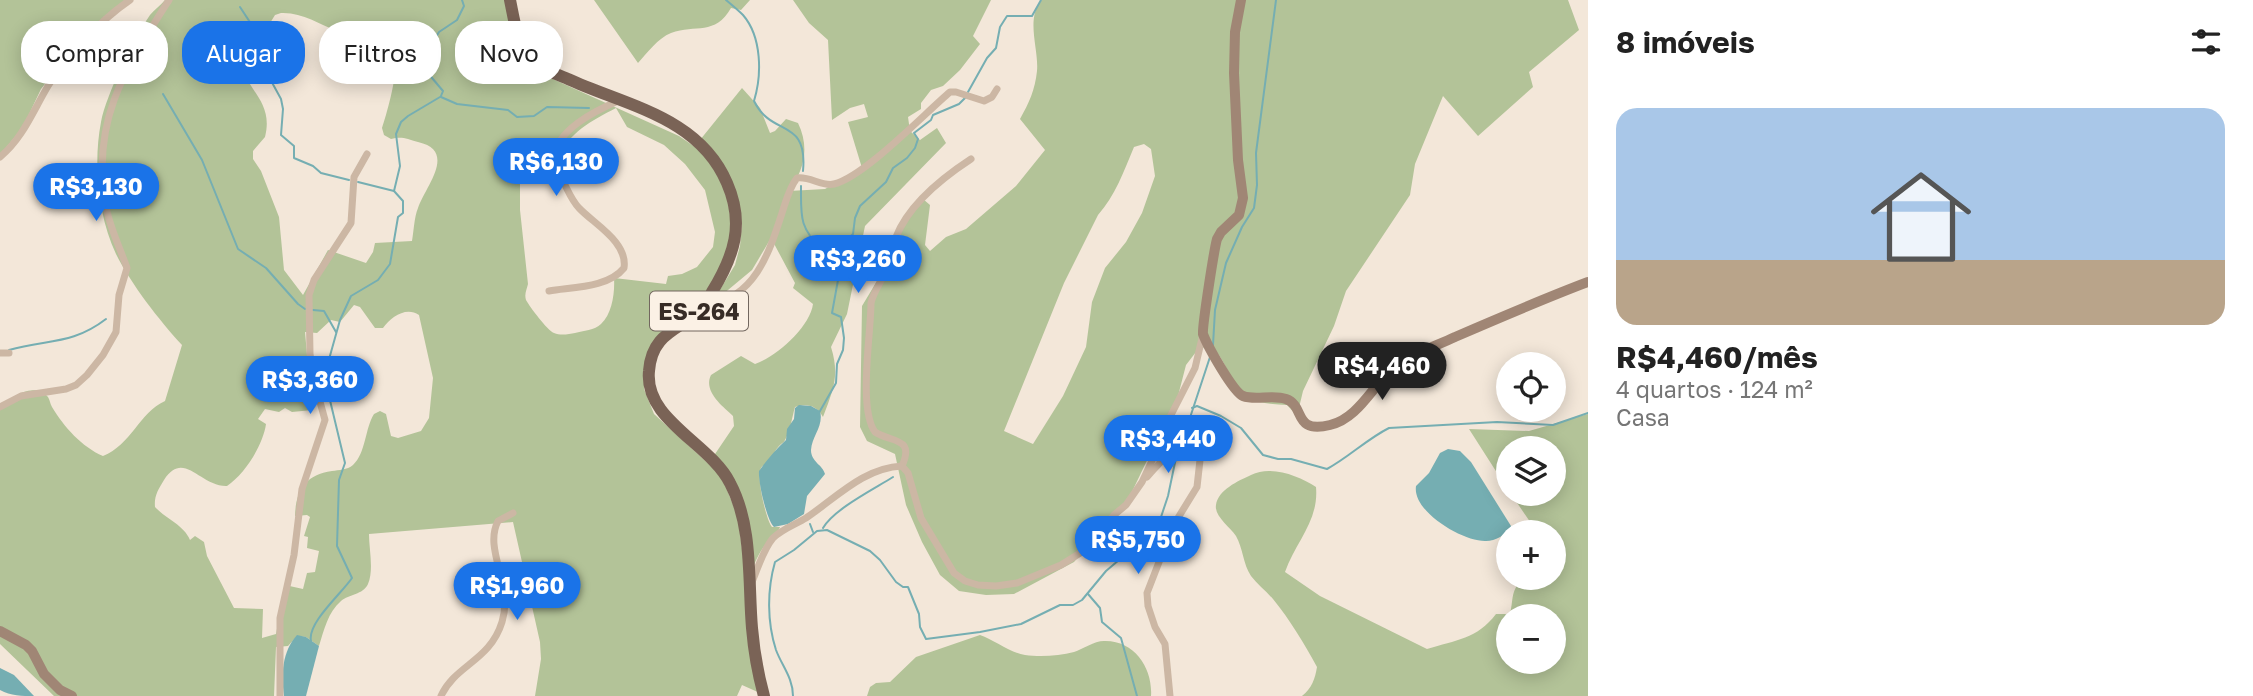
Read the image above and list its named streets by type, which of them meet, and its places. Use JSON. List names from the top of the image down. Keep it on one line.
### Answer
{"streets":{"main road":["ES-264"]},"page":{"heading":"8 imóveis","chip":["Comprar","Alugar","Filtros","Novo"],"list":[{"name":"R$4,460/mês","note":"4 quartos · 124 m² · Casa"}],"price":["R$6,130","R$3,130","R$3,260","R$4,460","R$3,360","R$3,440","R$5,750","R$1,960"],"map_buttons":["+","−"]}}
